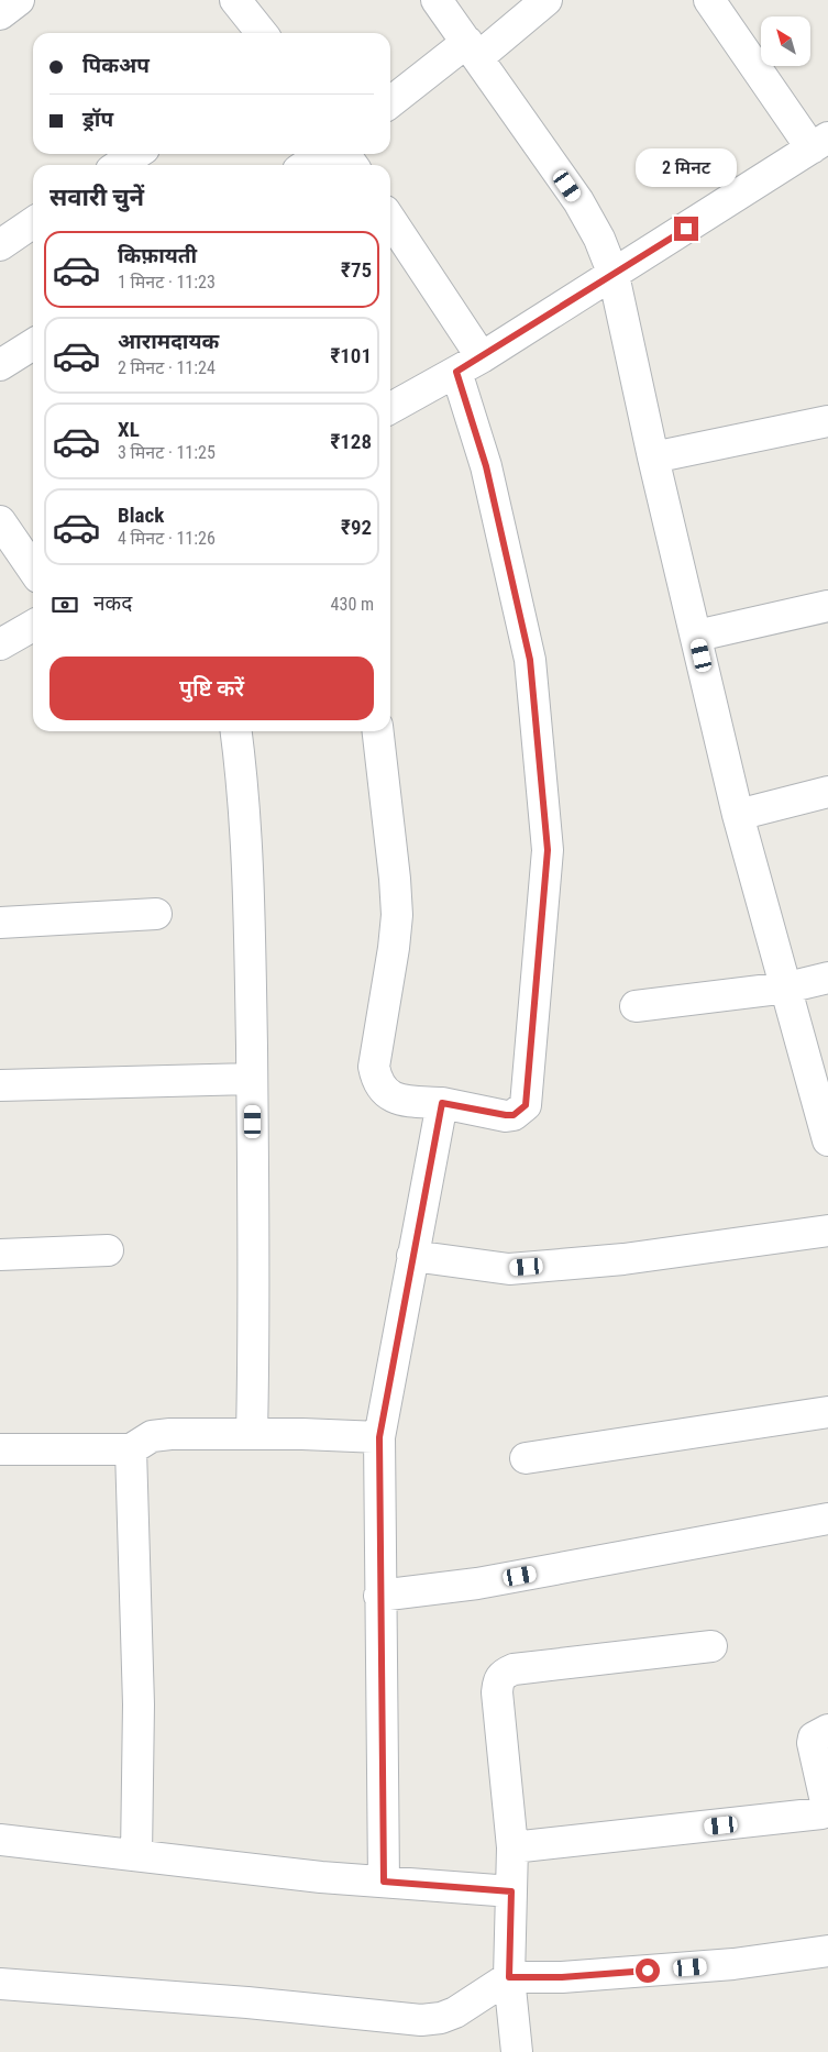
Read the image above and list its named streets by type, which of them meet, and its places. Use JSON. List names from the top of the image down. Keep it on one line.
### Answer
{"north":"top left","page":{"banner":["पिकअप","ड्रॉप"],"bubble":"2 मिनट","heading":"सवारी चुनें","list":[{"name":"किफ़ायती","note":"1 मिनट · 11:23","value":"₹75"},{"name":"आरामदायक","note":"2 मिनट · 11:24","value":"₹101"},{"name":"XL","note":"3 मिनट · 11:25","value":"₹128"},{"name":"Black","note":"4 मिनट · 11:26","value":"₹92"}],"pay":["नकद","430 m"],"buttons":"पुष्टि करें"}}
